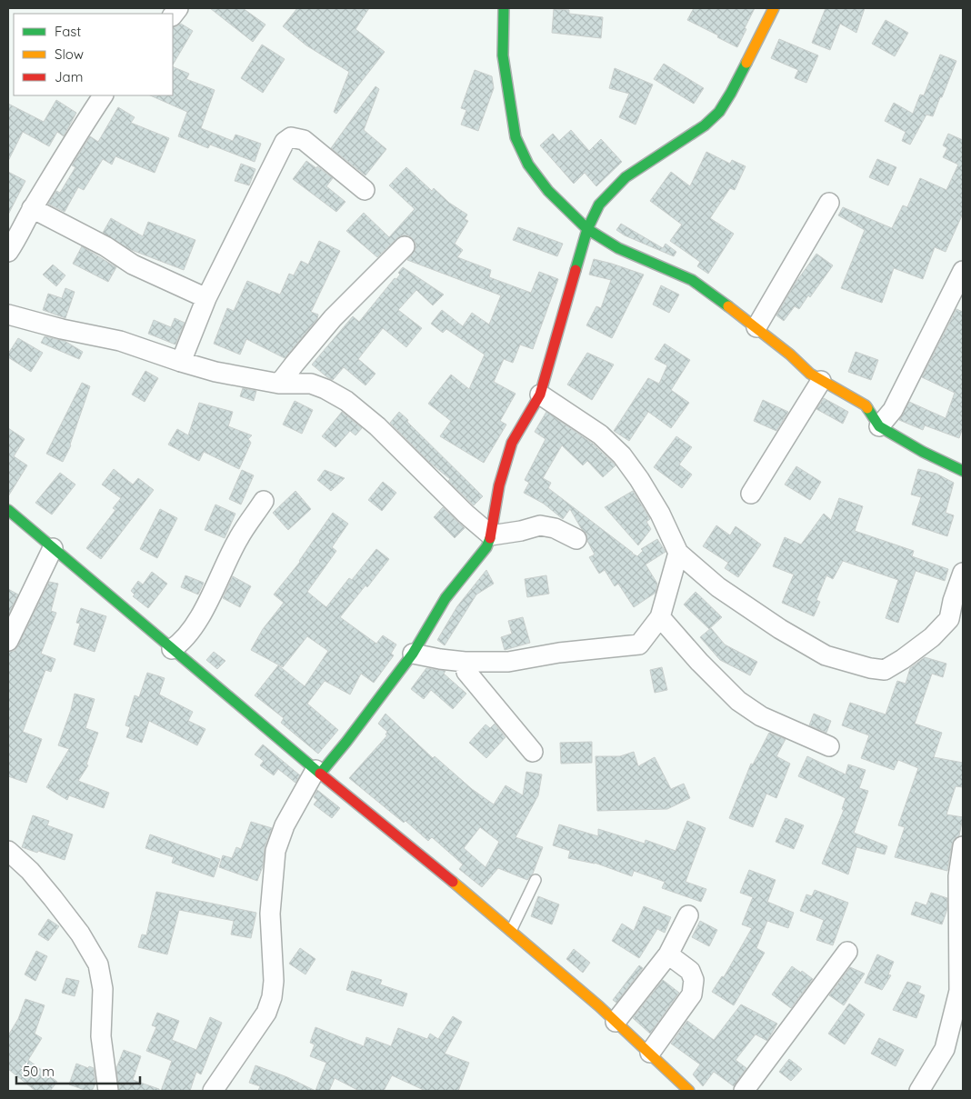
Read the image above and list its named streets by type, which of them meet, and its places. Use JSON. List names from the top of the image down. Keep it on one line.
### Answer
{"legend":["Fast","Slow","Jam"],"scale_bar":"50 m"}
